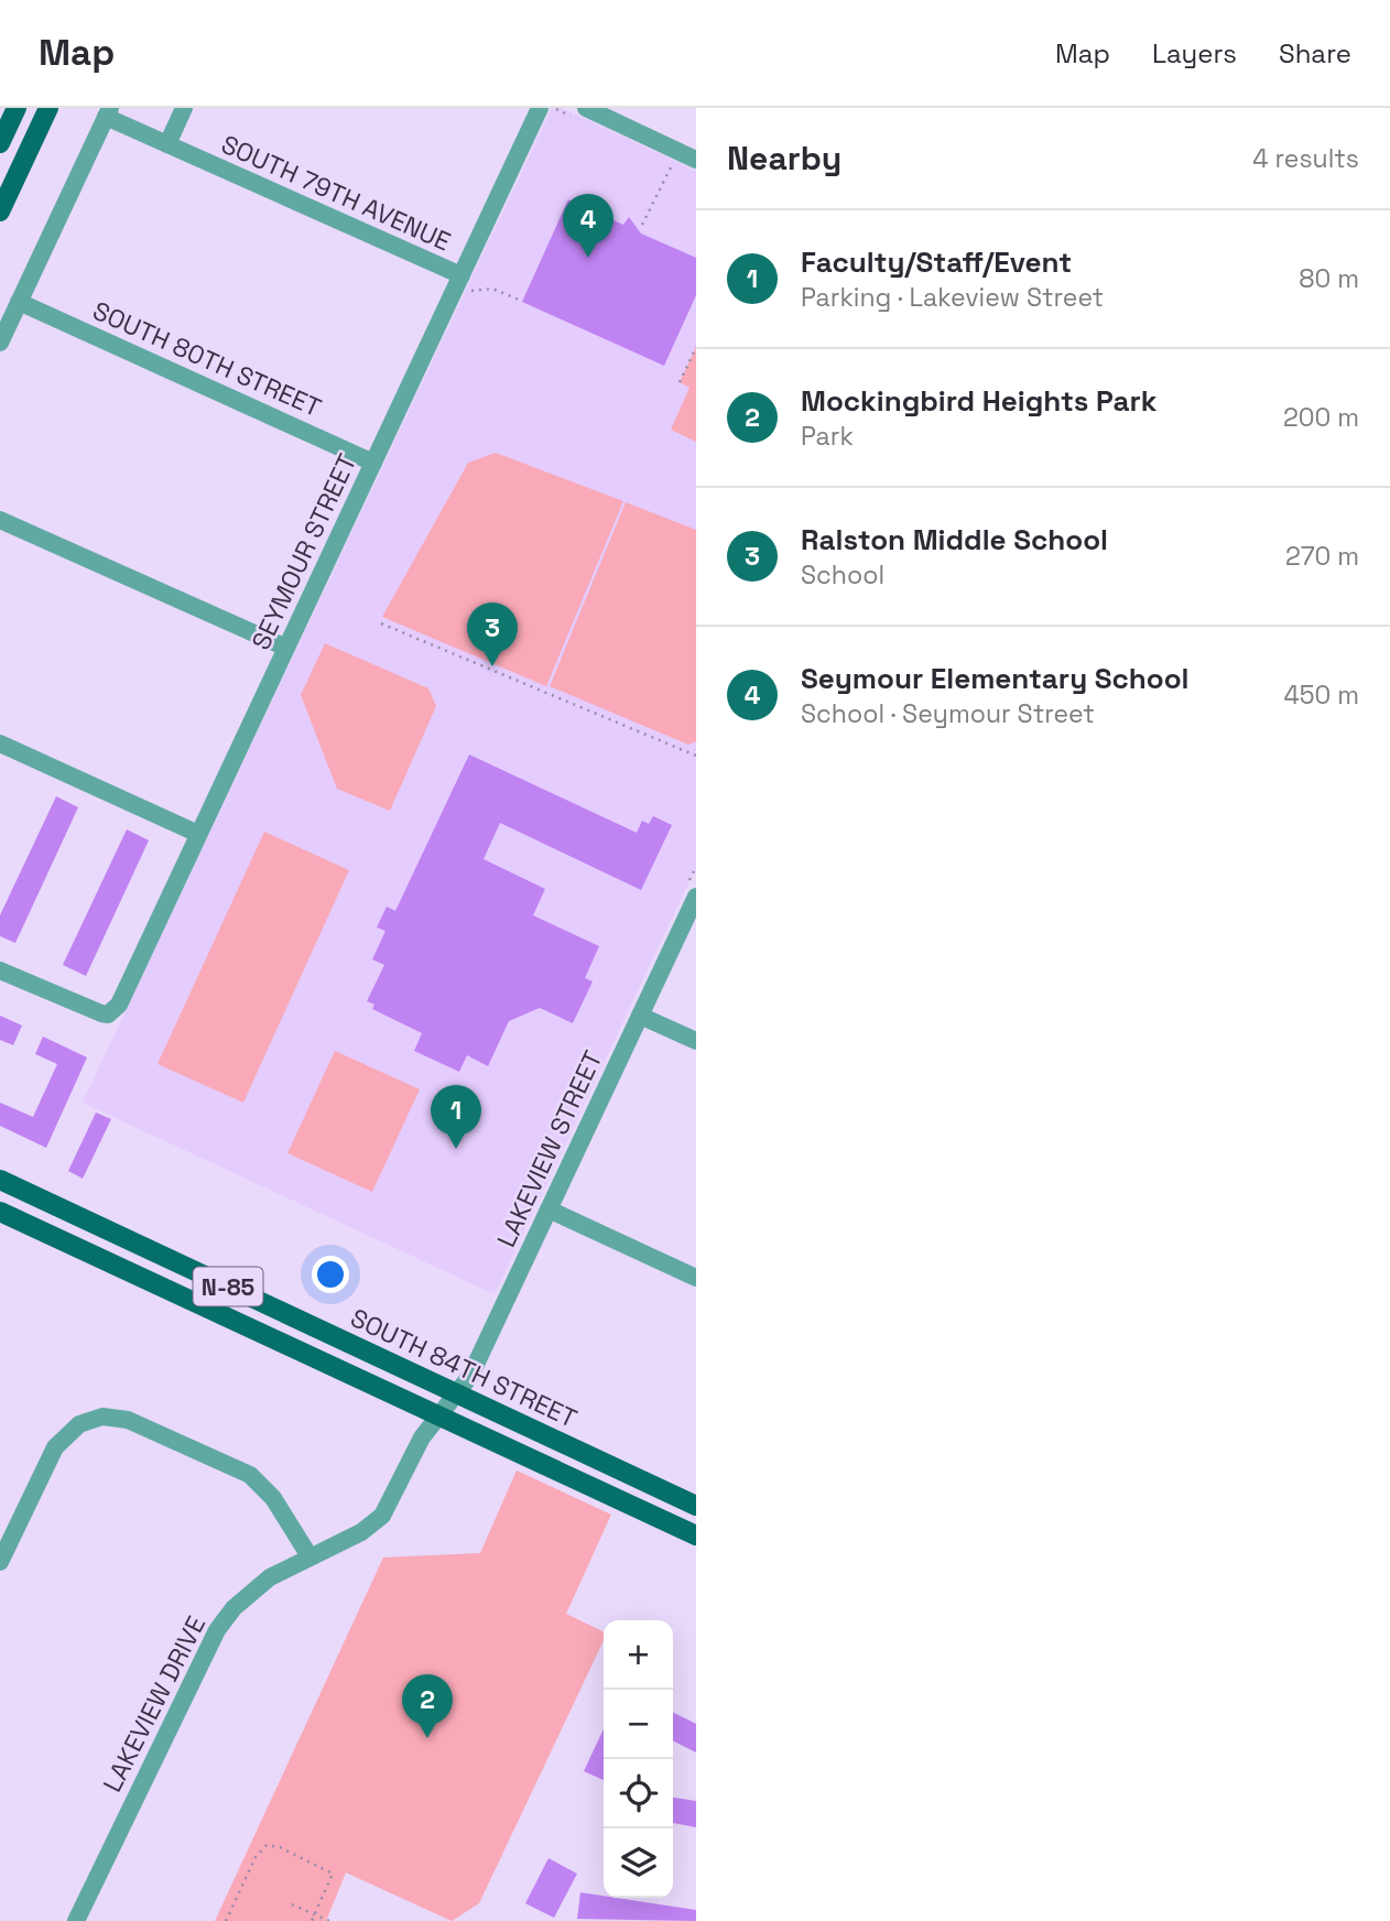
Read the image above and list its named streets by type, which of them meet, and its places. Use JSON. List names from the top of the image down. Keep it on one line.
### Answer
{"streets":{"main road":["N-85","SOUTH 84TH STREET"],"street":["SOUTH 79TH AVENUE","SOUTH 80TH STREET","SEYMOUR STREET","LAKEVIEW STREET","LAKEVIEW DRIVE"]},"crossings":[["SOUTH 79TH AVENUE","SEYMOUR STREET"],["SOUTH 80TH STREET","SEYMOUR STREET"],["LAKEVIEW STREET","N-85"],["LAKEVIEW STREET","SOUTH 84TH STREET"],["LAKEVIEW STREET","LAKEVIEW DRIVE"],["N-85","LAKEVIEW DRIVE"]],"page":{"header":"Map","nav":["Map","Layers","Share"],"heading":["Nearby","4 results"],"pins":["4","3","1","2"],"list":[{"mark":"1","name":"Faculty/Staff/Event","note":"Parking · Lakeview Street","value":"80 m"},{"mark":"2","name":"Mockingbird Heights Park","note":"Park","value":"200 m"},{"mark":"3","name":"Ralston Middle School","note":"School","value":"270 m"},{"mark":"4","name":"Seymour Elementary School","note":"School · Seymour Street","value":"450 m"}],"map_buttons":["+","−"]}}
